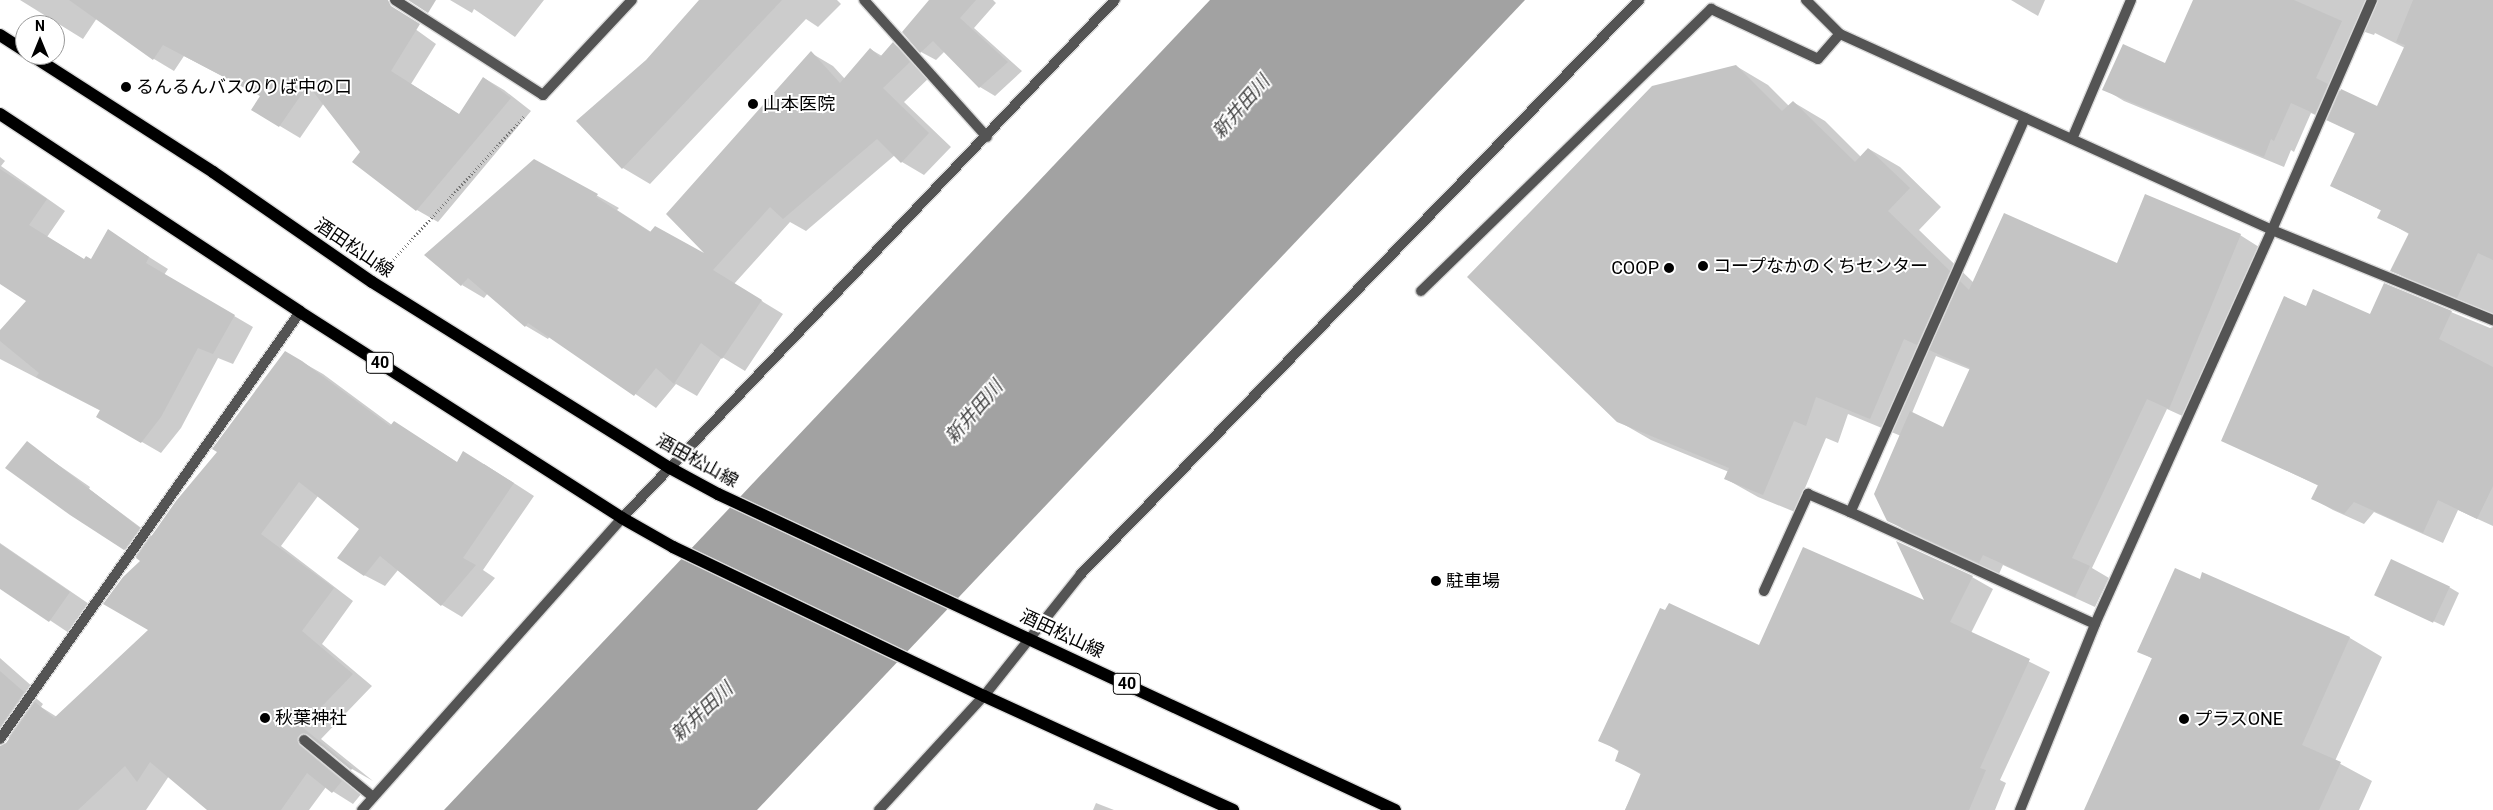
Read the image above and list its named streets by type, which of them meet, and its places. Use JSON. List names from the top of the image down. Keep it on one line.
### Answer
{"streets":{"main road":["酒田松山線","40"]},"water":["新井田川"],"places":["るんるんバスのりば中の口","山本医院","コープなかのくちセンター","COOP","駐車場","秋葉神社","プラスONE"],"north":"top"}
